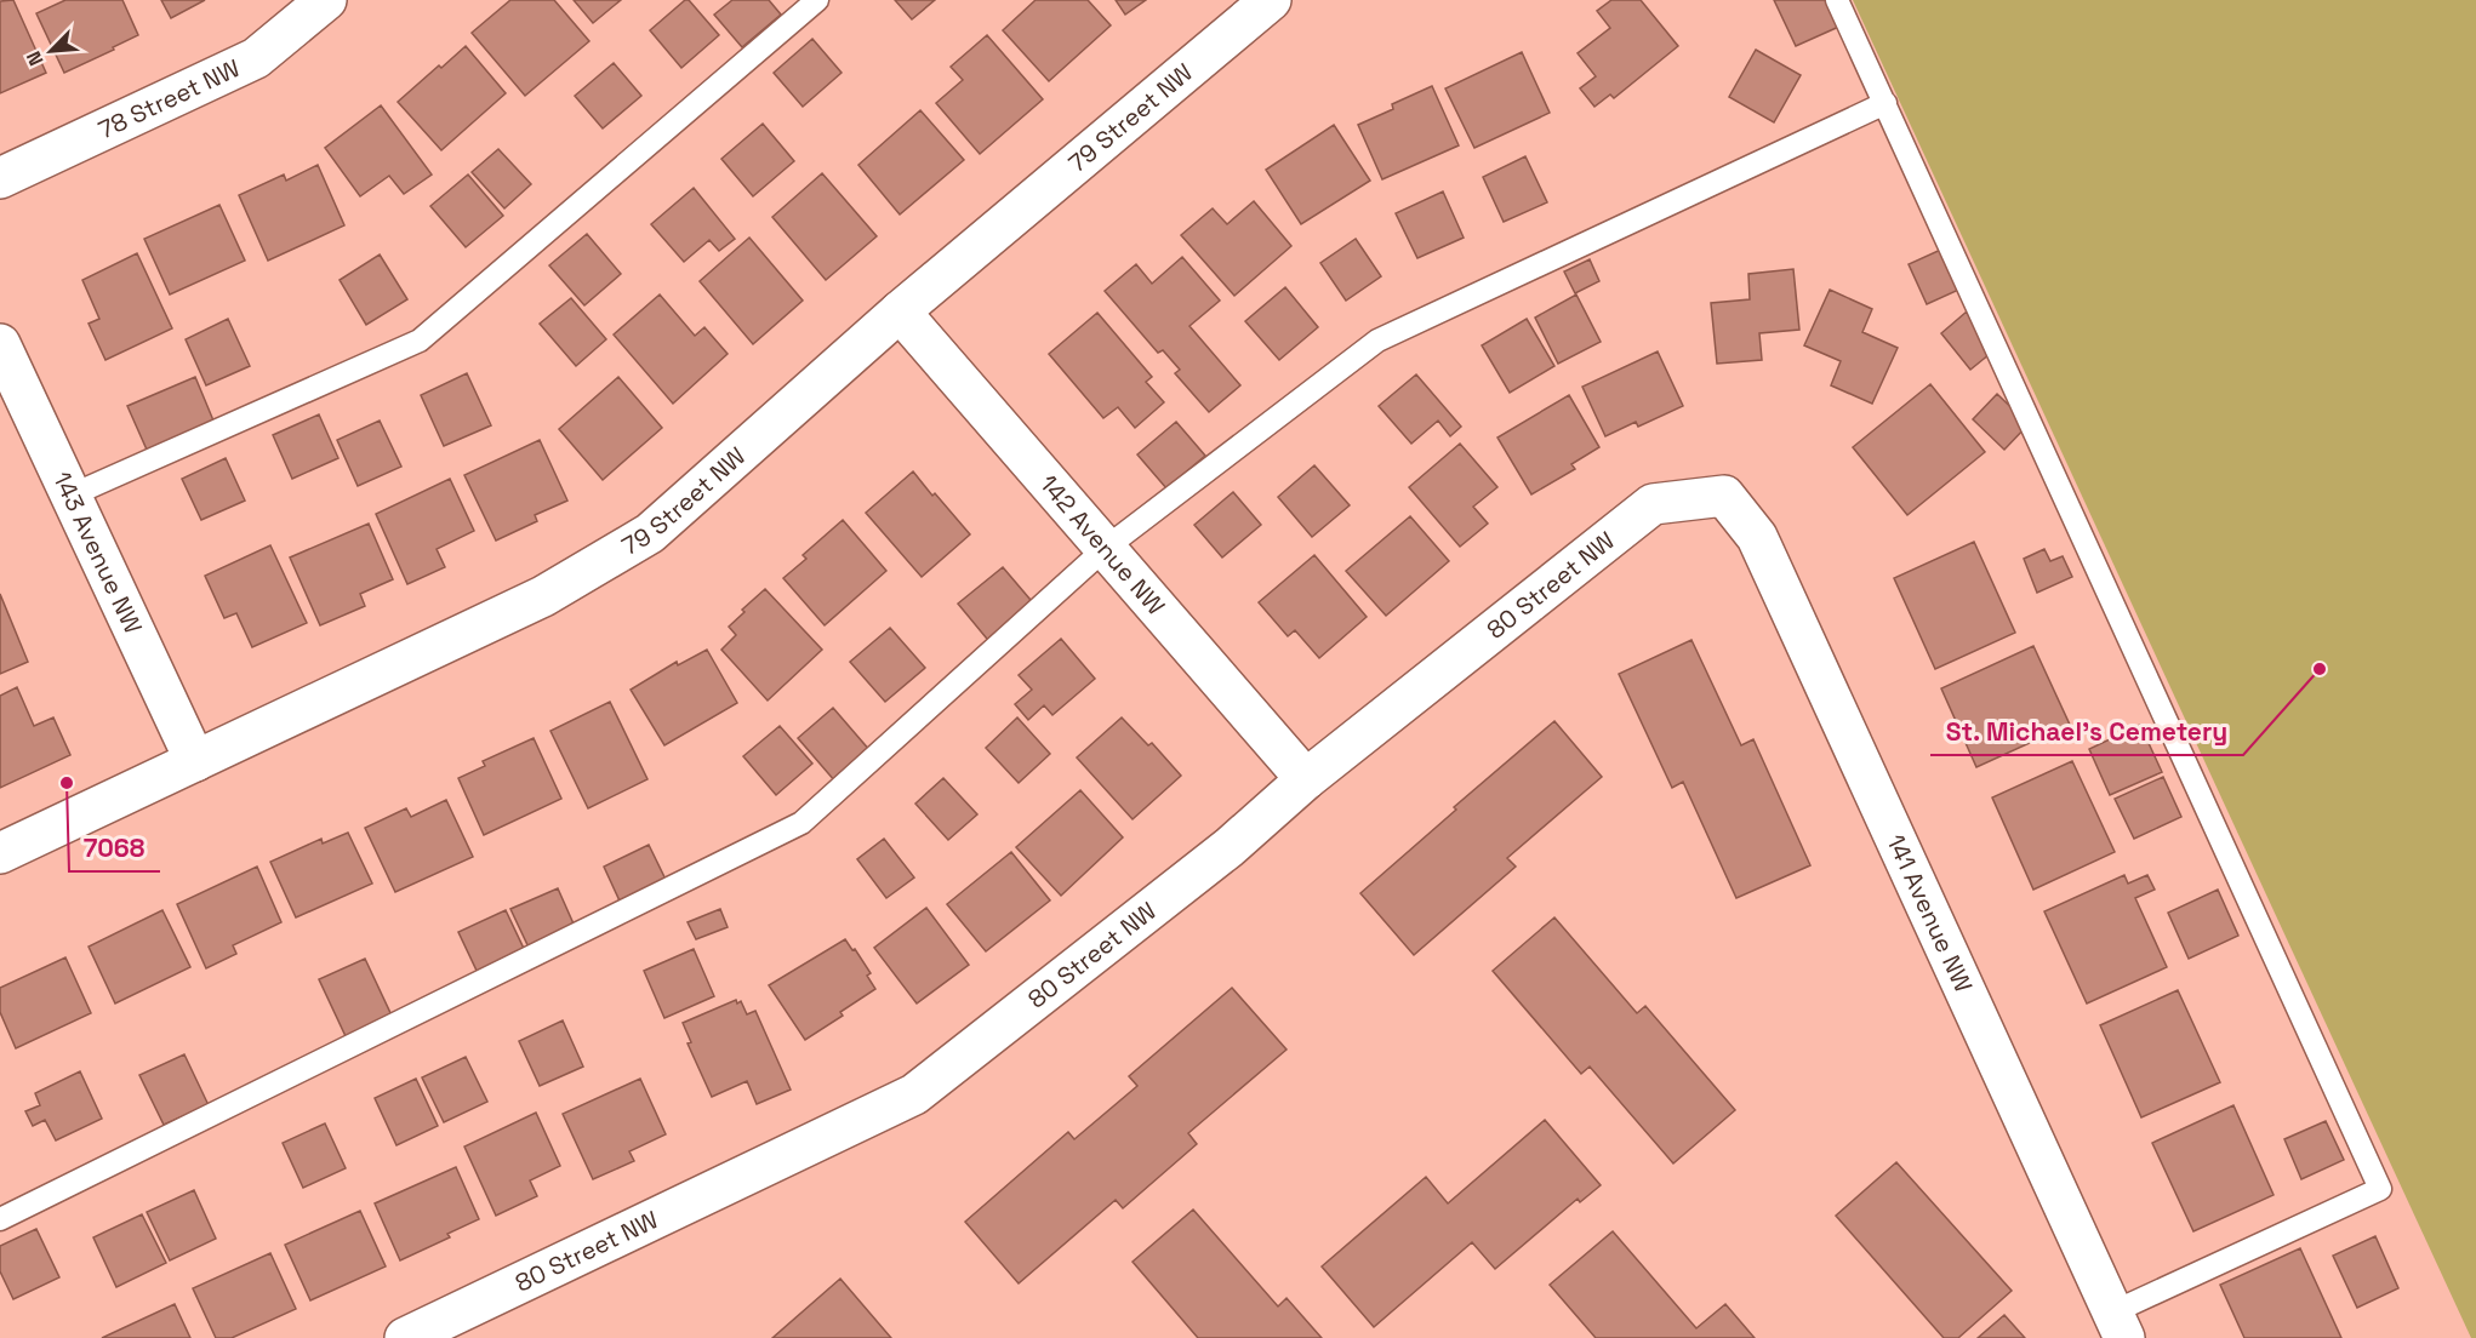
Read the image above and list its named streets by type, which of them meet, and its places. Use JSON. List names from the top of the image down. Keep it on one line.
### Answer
{"streets":{"street":["78 Street NW","79 Street NW","142 Avenue NW","143 Avenue NW","80 Street NW","141 Avenue NW"]},"crossings":[["79 Street NW","142 Avenue NW"],["79 Street NW","143 Avenue NW"],["142 Avenue NW","80 Street NW"],["80 Street NW","141 Avenue NW"]],"places":["St. Michael's Cemetery","7068"],"north":"bottom left"}
